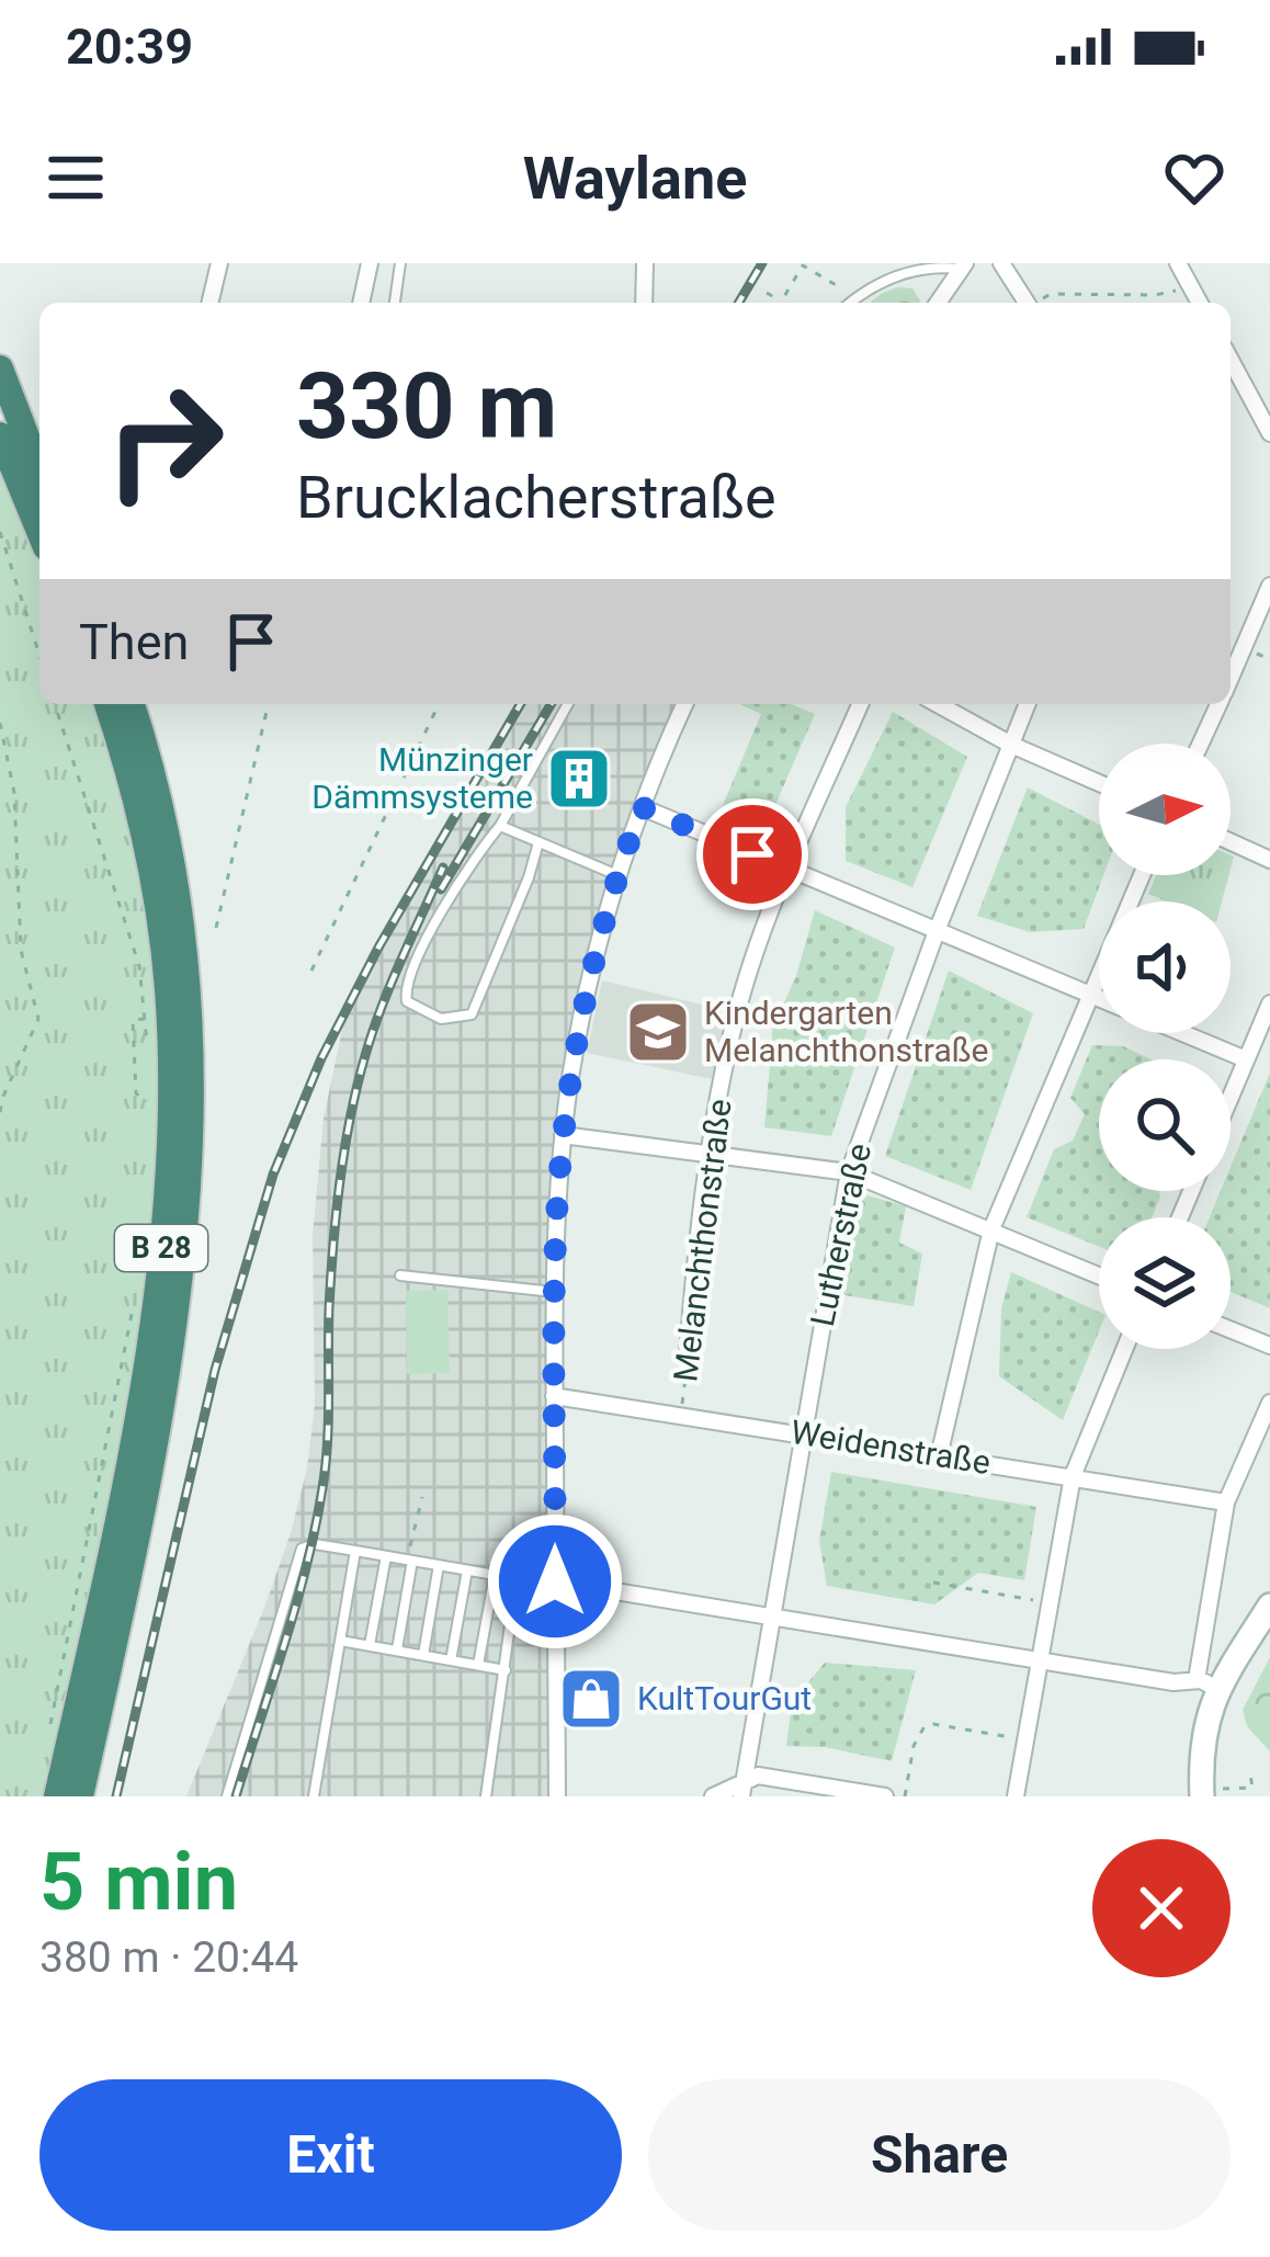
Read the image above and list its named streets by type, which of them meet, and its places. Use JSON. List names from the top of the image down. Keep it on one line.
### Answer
{"streets":{"highway":["B 28"],"street":["Lutherstraße","Melanchthonstraße","Weidenstraße"]},"crossings":[["Lutherstraße","Weidenstraße"],["Melanchthonstraße","Weidenstraße"]],"places":{"building":["Münzinger Dämmsysteme"],"school or university":["Kindergarten Melanchthonstraße"],"shop":["KultTourGut"]},"north":"right","page":{"status":"20:39","header":"Waylane","turn":["330 m","Brucklacherstraße"],"then":"Then","heading":["5 min","380 m · 20:44"],"buttons":["Exit","Share"]}}
